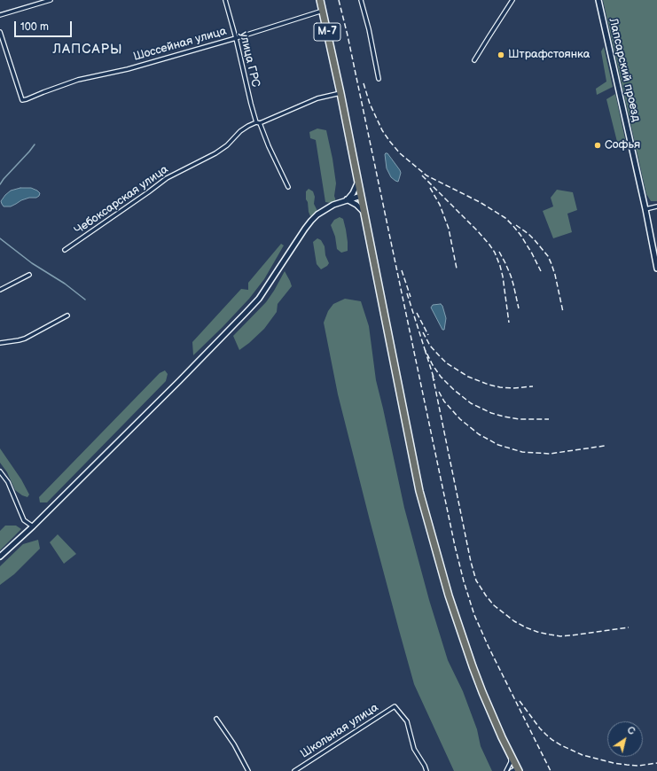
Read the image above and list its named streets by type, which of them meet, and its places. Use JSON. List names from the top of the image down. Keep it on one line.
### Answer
{"streets":{"highway":["М-7"],"street":["Шоссейная улица","улица ГРС","Лапсарский проезд","Чебоксарская улица","Школьная улица"]},"crossings":[["М-7","Шоссейная улица"],["М-7","Чебоксарская улица"],["Шоссейная улица","улица ГРС"],["улица ГРС","Чебоксарская улица"]],"districts":["ЛАПСАРЫ"],"places":["Штрафстоянка","Софья"],"scale_bar":"100 m","north":"top right"}
